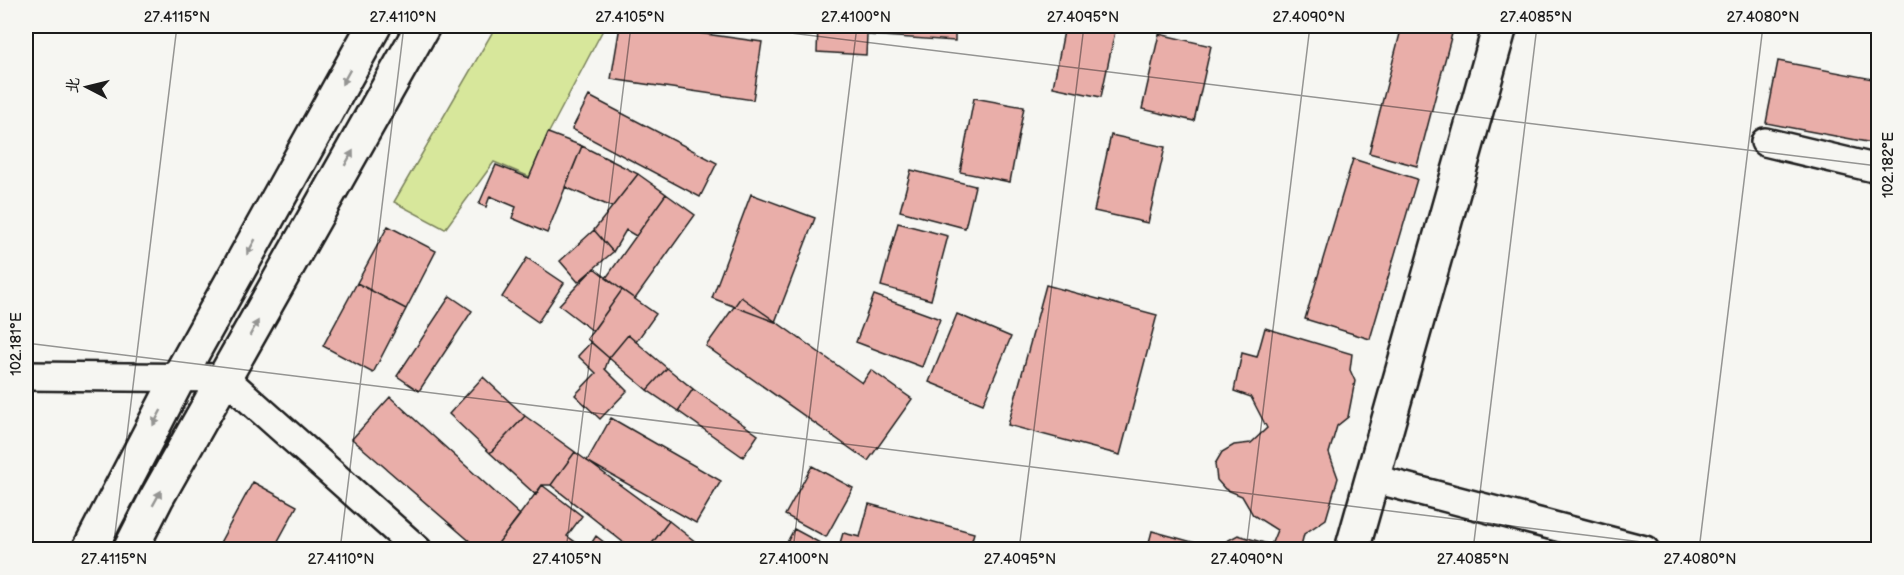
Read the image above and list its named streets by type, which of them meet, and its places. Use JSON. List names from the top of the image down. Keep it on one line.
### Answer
{"north":"left","coordinates":["27.4115°N","27.4110°N","27.4105°N","27.4100°N","27.4095°N","27.4090°N","27.4085°N","27.4080°N","102.182°E","102.181°E"]}
